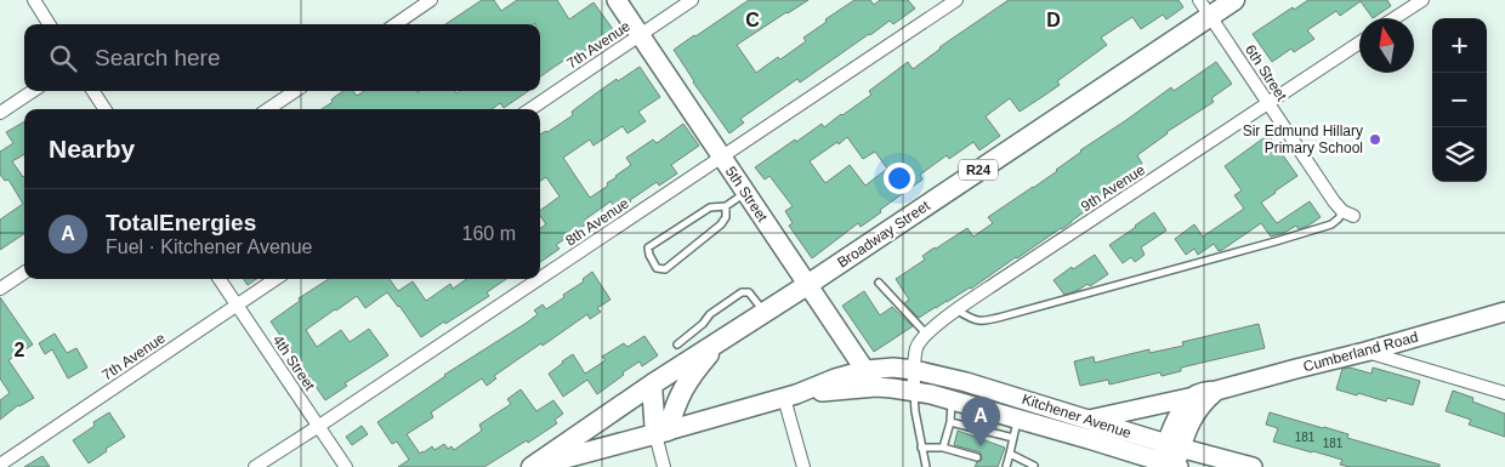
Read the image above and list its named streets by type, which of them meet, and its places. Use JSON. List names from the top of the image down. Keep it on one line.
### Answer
{"streets":{"main road":["R24","5th Street","Broadway Street","Cumberland Road","Kitchener Avenue"],"street":["7th Avenue","6th Street","9th Avenue","8th Avenue","4th Street"]},"crossings":[["7th Avenue","5th Street"],["7th Avenue","4th Street"],["6th Street","9th Avenue"],["6th Street","Broadway Street"],["R24","Broadway Street"],["R24","Kitchener Avenue"],["5th Street","8th Avenue"],["5th Street","Broadway Street"],["5th Street","Kitchener Avenue"],["8th Avenue","4th Street"],["Broadway Street","Kitchener Avenue"],["Cumberland Road","Kitchener Avenue"]],"places":["Sir Edmund Hillary Primary School"],"house_numbers":["181","181"],"north":"top","page":{"map_buttons":["+","−"],"search":"Search here","heading":"Nearby","list":[{"mark":"A","name":"TotalEnergies","note":"Fuel · Kitchener Avenue","value":"160 m"}],"pins":"A"},"grid":{"columns":["C","D"],"rows":["2"]}}
